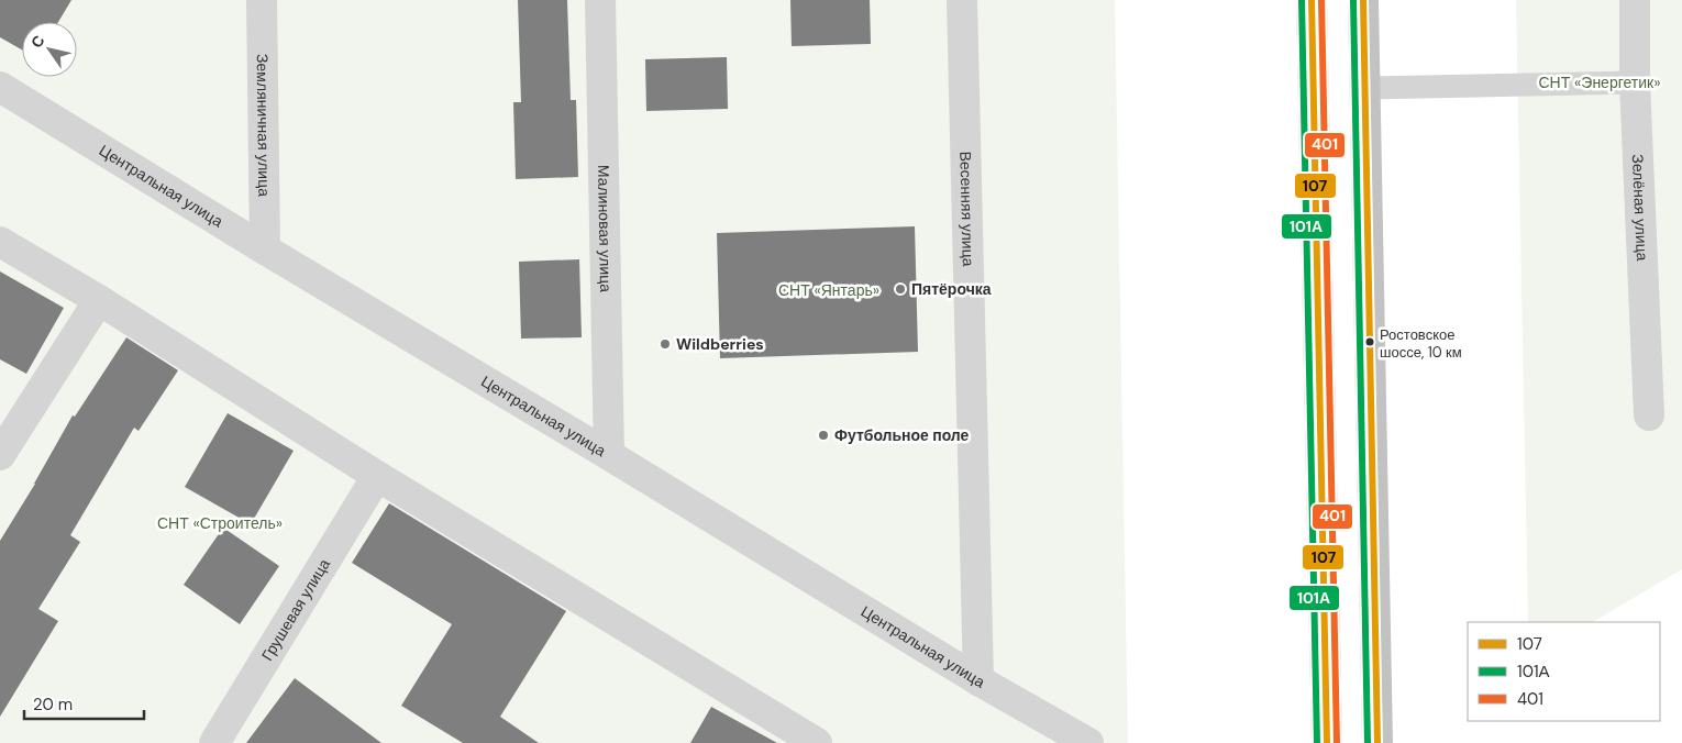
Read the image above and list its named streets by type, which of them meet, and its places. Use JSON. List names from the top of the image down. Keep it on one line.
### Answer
{"streets":{"street":["Земляничная улица","Центральная улица","Весенняя улица","Зелёная улица","Малиновая улица","Грушевая улица"]},"crossings":[["Земляничная улица","Центральная улица"],["Центральная улица","Весенняя улица"],["Центральная улица","Малиновая улица"]],"parks":["СНТ «Энергетик»","СНТ «Янтарь»","СНТ «Строитель»"],"places":["Пятёрочка","Ростовское шоссе, 10 км","Wildberries","Футбольное поле"],"lines":["transit line 107","transit line 101А","transit line 401"],"legend":["107","101А","401"],"scale_bar":"20 m","north":"top left"}
